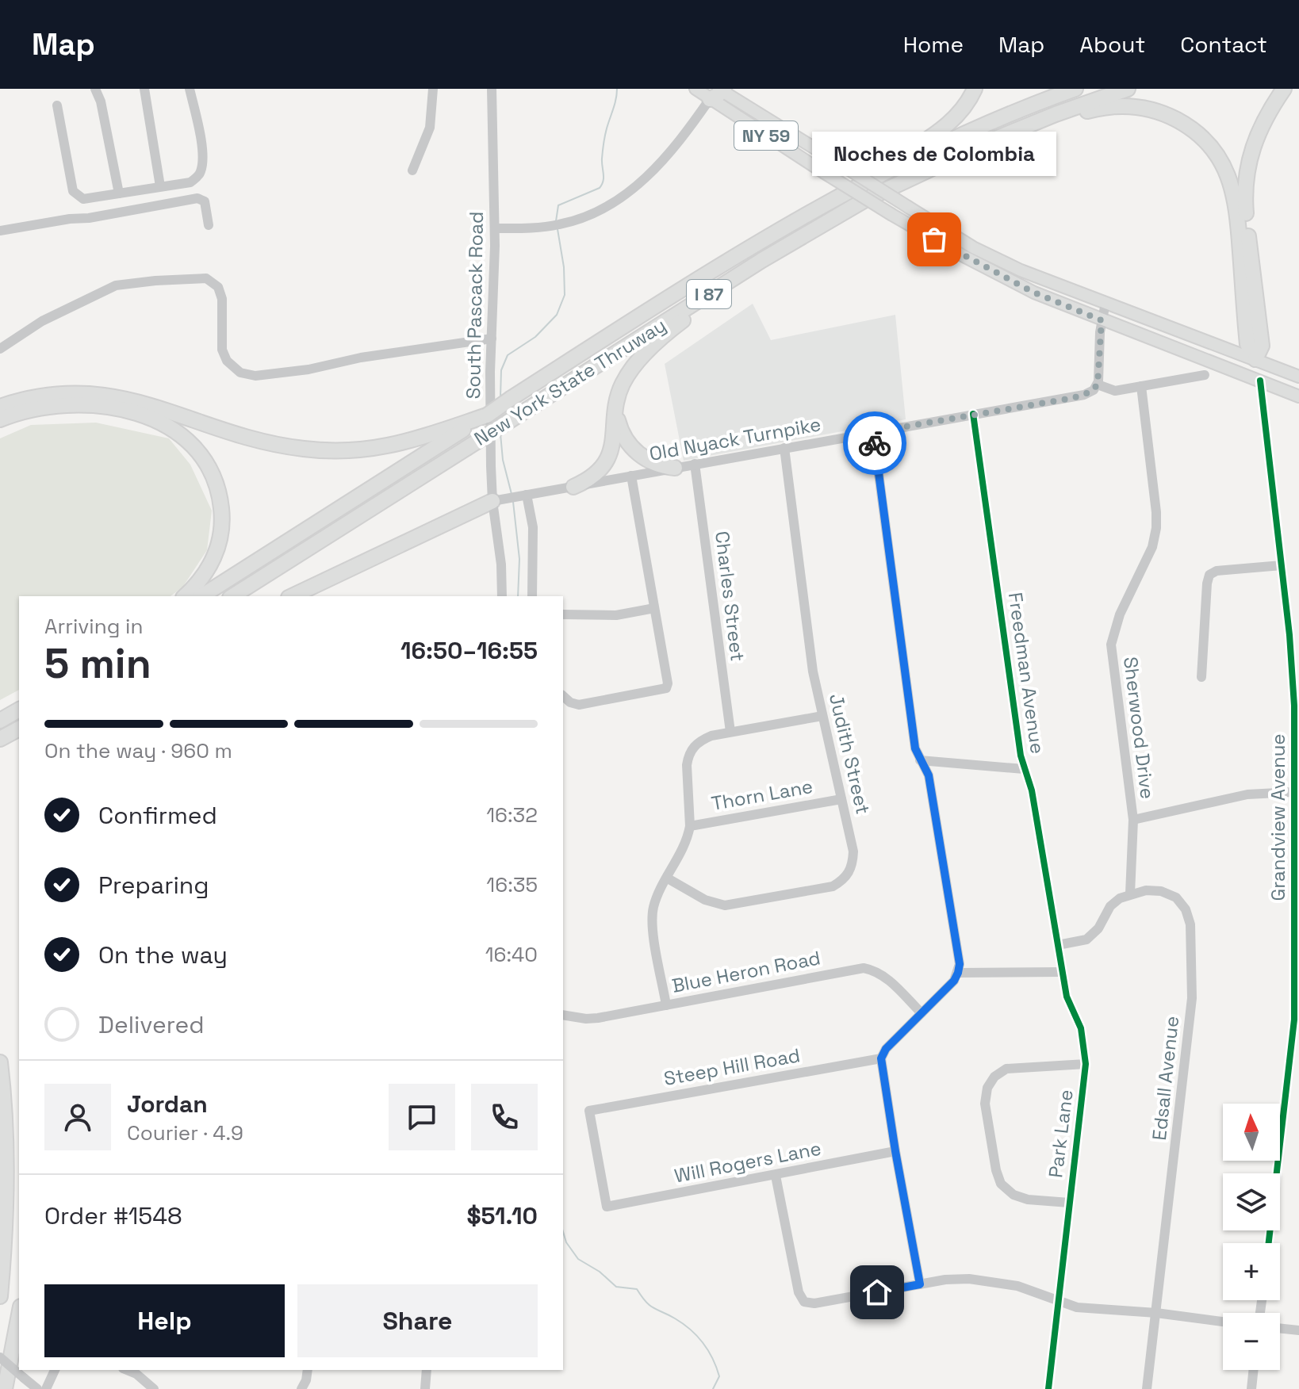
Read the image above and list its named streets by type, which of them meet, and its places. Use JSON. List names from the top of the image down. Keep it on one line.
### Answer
{"streets":{"highway":["I 87","New York State Thruway"],"main road":["NY 59"],"street":["South Pascack Road","Old Nyack Turnpike","Charles Street","Freedman Avenue","Sherwood Drive","Judith Street","Thorn Lane","Grandview Avenue","Blue Heron Road","Steep Hill Road","Edsall Avenue","Park Lane","Will Rogers Lane"]},"crossings":[["NY 59","Grandview Avenue"],["South Pascack Road","Old Nyack Turnpike"],["Old Nyack Turnpike","Charles Street"],["Old Nyack Turnpike","Freedman Avenue"],["Old Nyack Turnpike","Judith Street"],["Freedman Avenue","Park Lane"],["Sherwood Drive","Edsall Avenue"],["Judith Street","Thorn Lane"],["Steep Hill Road","Will Rogers Lane"]],"places":["Noches de Colombia"],"north":"top","page":{"header":"Map","nav":["Home","Map","About","Contact"],"bubble":"Noches de Colombia","heading":["5 min","Arriving in","16:50–16:55"],"panel":["Jordan","Courier · 4.9","Order #1548","$51.10"],"bar":"On the way · 960 m","list":[["Confirmed","16:32"],["Preparing","16:35"],["On the way","16:40"],"Delivered"],"map_buttons":["+","−"],"buttons":["Help","Share"]}}
